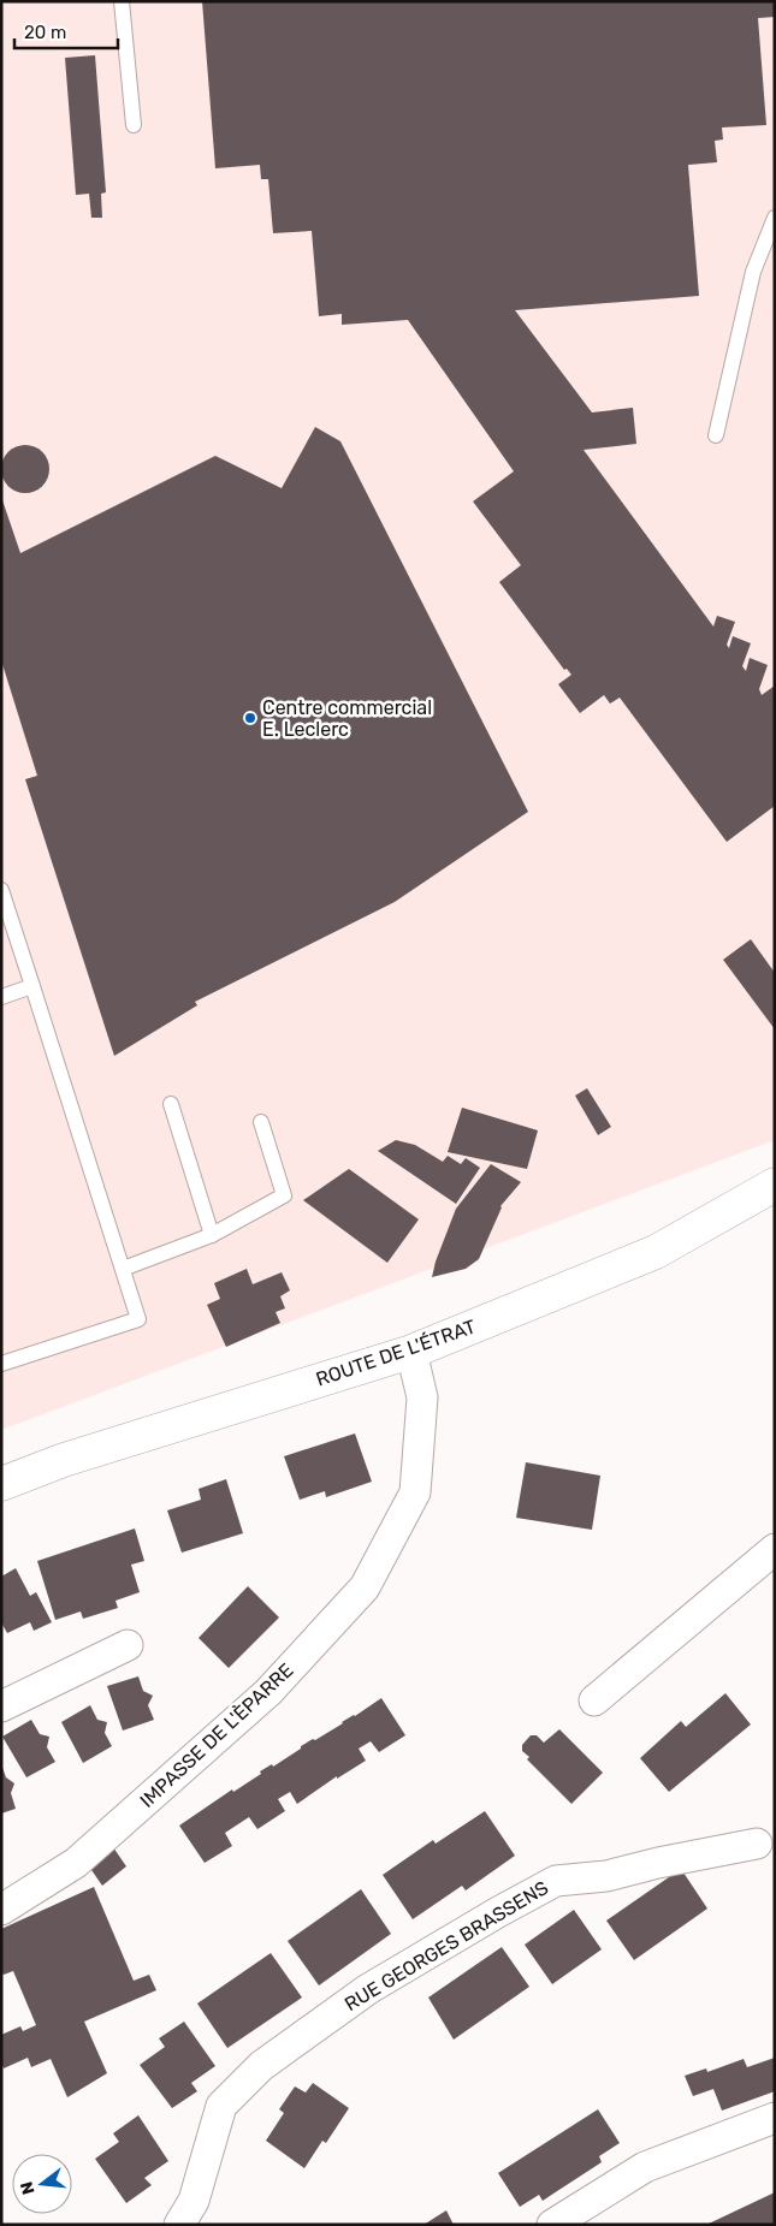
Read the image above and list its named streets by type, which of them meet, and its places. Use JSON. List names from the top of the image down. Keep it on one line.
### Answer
{"streets":{"main road":["ROUTE DE L'ÉTRAT"],"street":["IMPASSE DE L'ÈPARRE","RUE GEORGES BRASSENS"]},"crossings":[["ROUTE DE L'ÉTRAT","IMPASSE DE L'ÈPARRE"]],"places":["Centre commercial E. Leclerc"],"scale_bar":"20 m","north":"left"}
